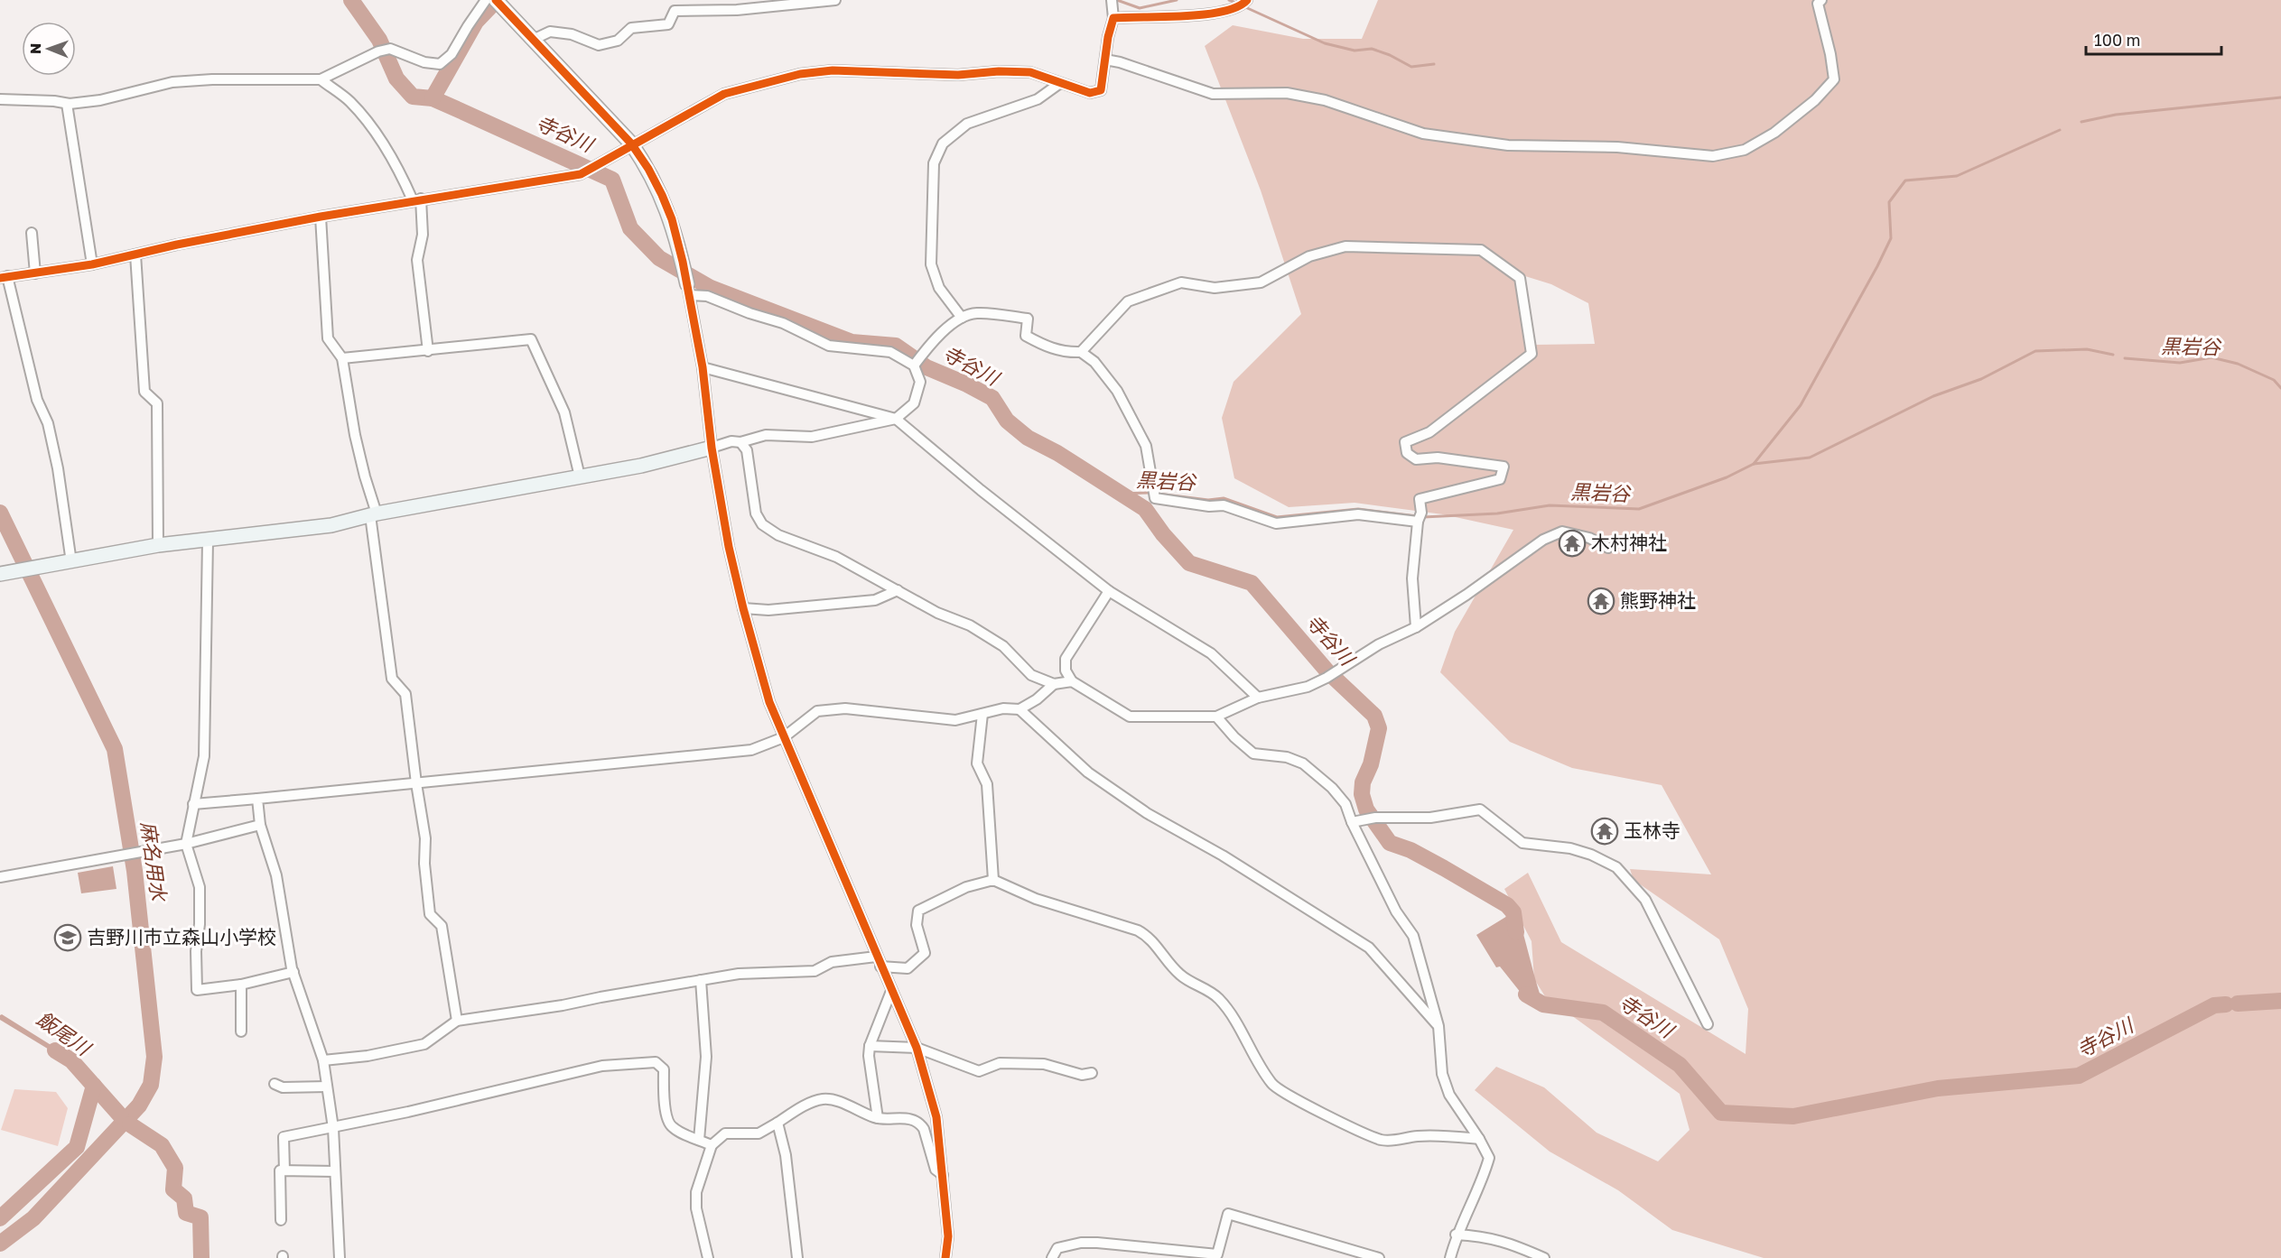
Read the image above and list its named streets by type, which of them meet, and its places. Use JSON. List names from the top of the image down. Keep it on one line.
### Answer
{"water":["寺谷川","黒岩谷","麻名用水","飯尾川"],"places":{"temple":["木村神社","熊野神社","玉林寺"],"school or university":["吉野川市立森山小学校"]},"scale_bar":"100 m","north":"left"}
